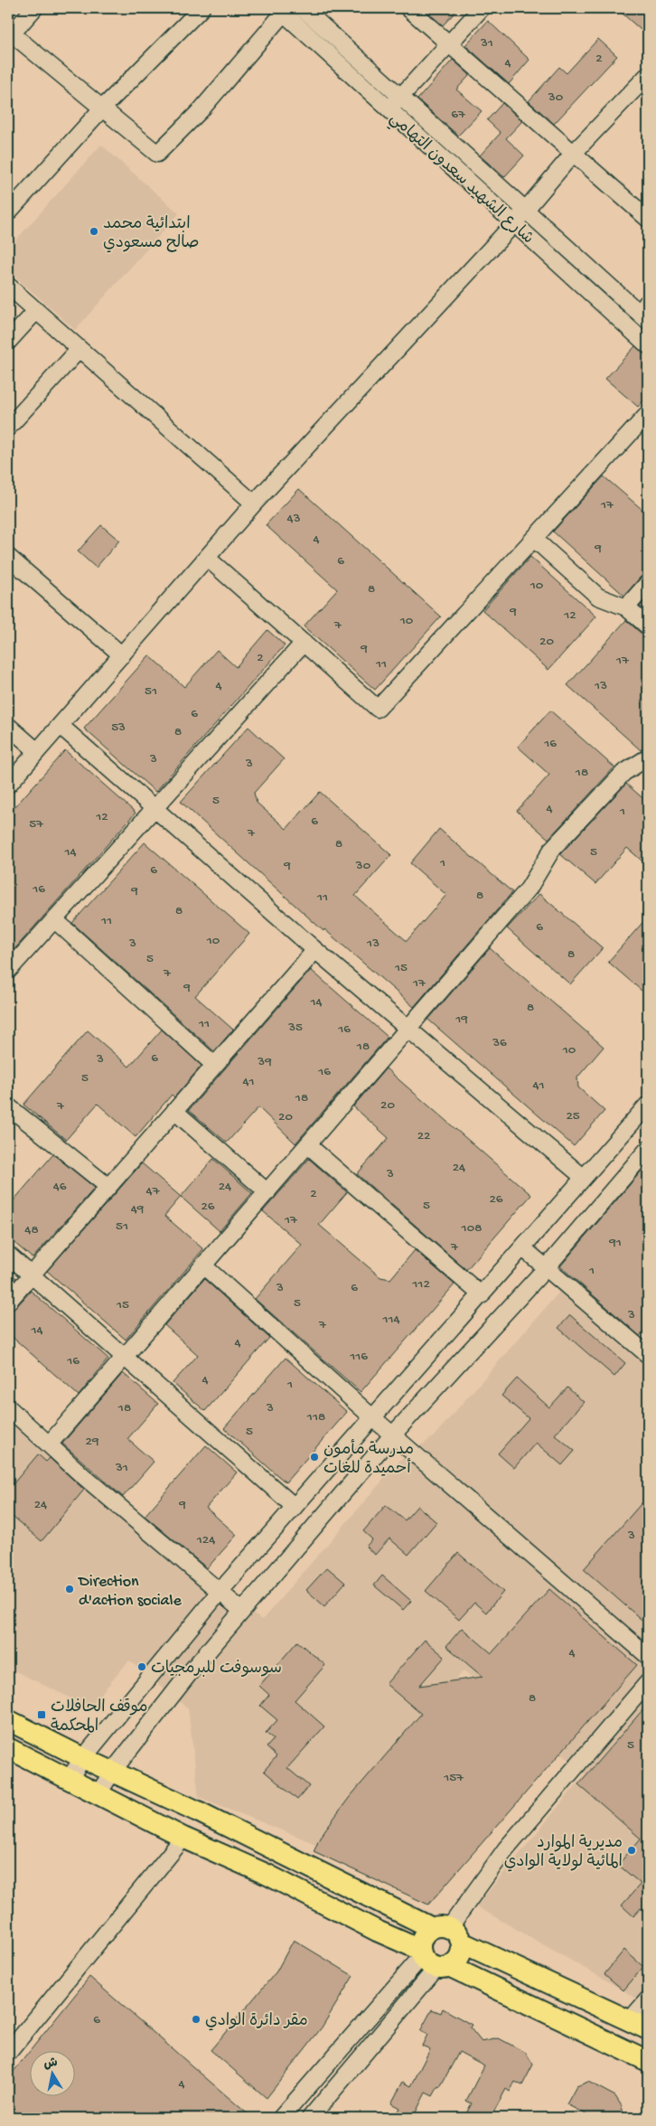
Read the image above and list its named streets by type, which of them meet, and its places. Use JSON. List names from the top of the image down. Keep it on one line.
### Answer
{"streets":{"street":["شارع الشهيد سعدون التهامي"]},"places":{"other":["ابتدائية محمد صالح مسعودي","مدرسة مأمون أحميدة للغات","Direction d'action sociale","سوسوفت للبرمجيات","مديرية الموارد المائية لولاية الوادي","مقر دائرة الوادي"],"transit":["موقف الحافلات المحكمة"]},"house_numbers":["31","2","4","30","67","17","43","4","9","6","10","8","9","12","10","7","20","9","2","17","11","4","13","51","6","53","8","16","3","3","18","5","4","1","12","6","57","7","8","14","5","1","9","30","6","16","9","8","11","8","11","6","10","3","13","8","5","15","7","17","9","14","8","19","11","35","16","36","18","10","6","3","39","16","5","41","41","18","20","7","25","20","22","24","3","46","24","47","2","26","5","26","49","17","51","108","48","91","7","1","112","3","6","5","15","3","114","7","14","4","116","16","4","1","18","3","118","5","29","31","24","9","3","124","4","8","5","157","6","4"],"north":"top"}
